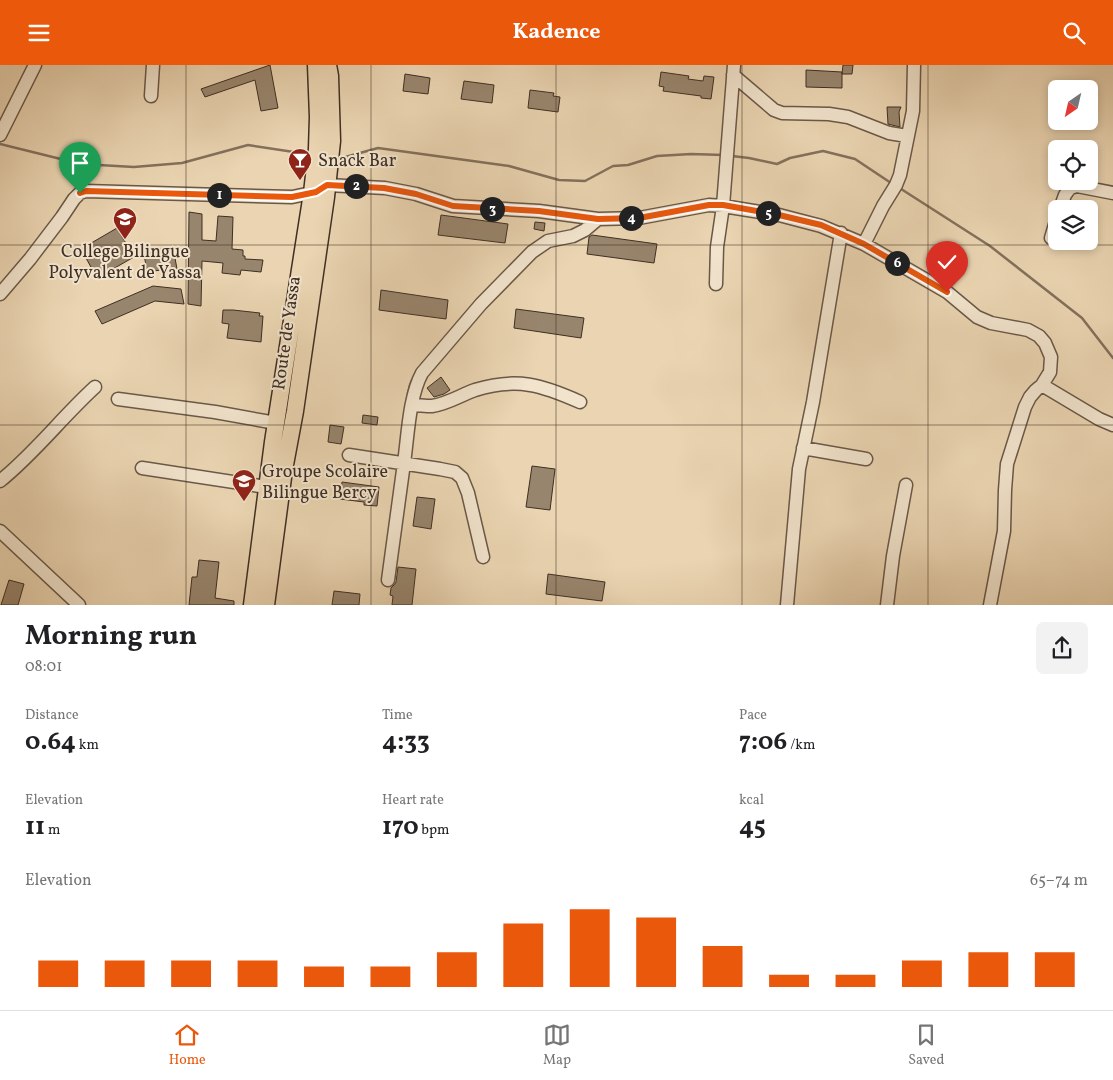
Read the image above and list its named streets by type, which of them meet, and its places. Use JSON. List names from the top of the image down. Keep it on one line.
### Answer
{"streets":{"main road":["Route de Yassa"]},"places":{"bar":["Snack Bar"],"school or university":["College Bilingue Polyvalent de Yassa","Groupe Scolaire Bilingue Bercy"]},"north":"bottom left","page":{"header":"Kadence","pins":["2","1","3","5","4","6"],"heading":["Morning run","08:01"],"stats":[["Distance","0.64 km"],["Time","4:33"],["Pace","7:06 /km"],["Elevation","11 m"],["Heart rate","170 bpm"],["kcal","45"]],"chart":["Elevation","65–74 m"],"tabs":["Home","Map","Saved"]}}
